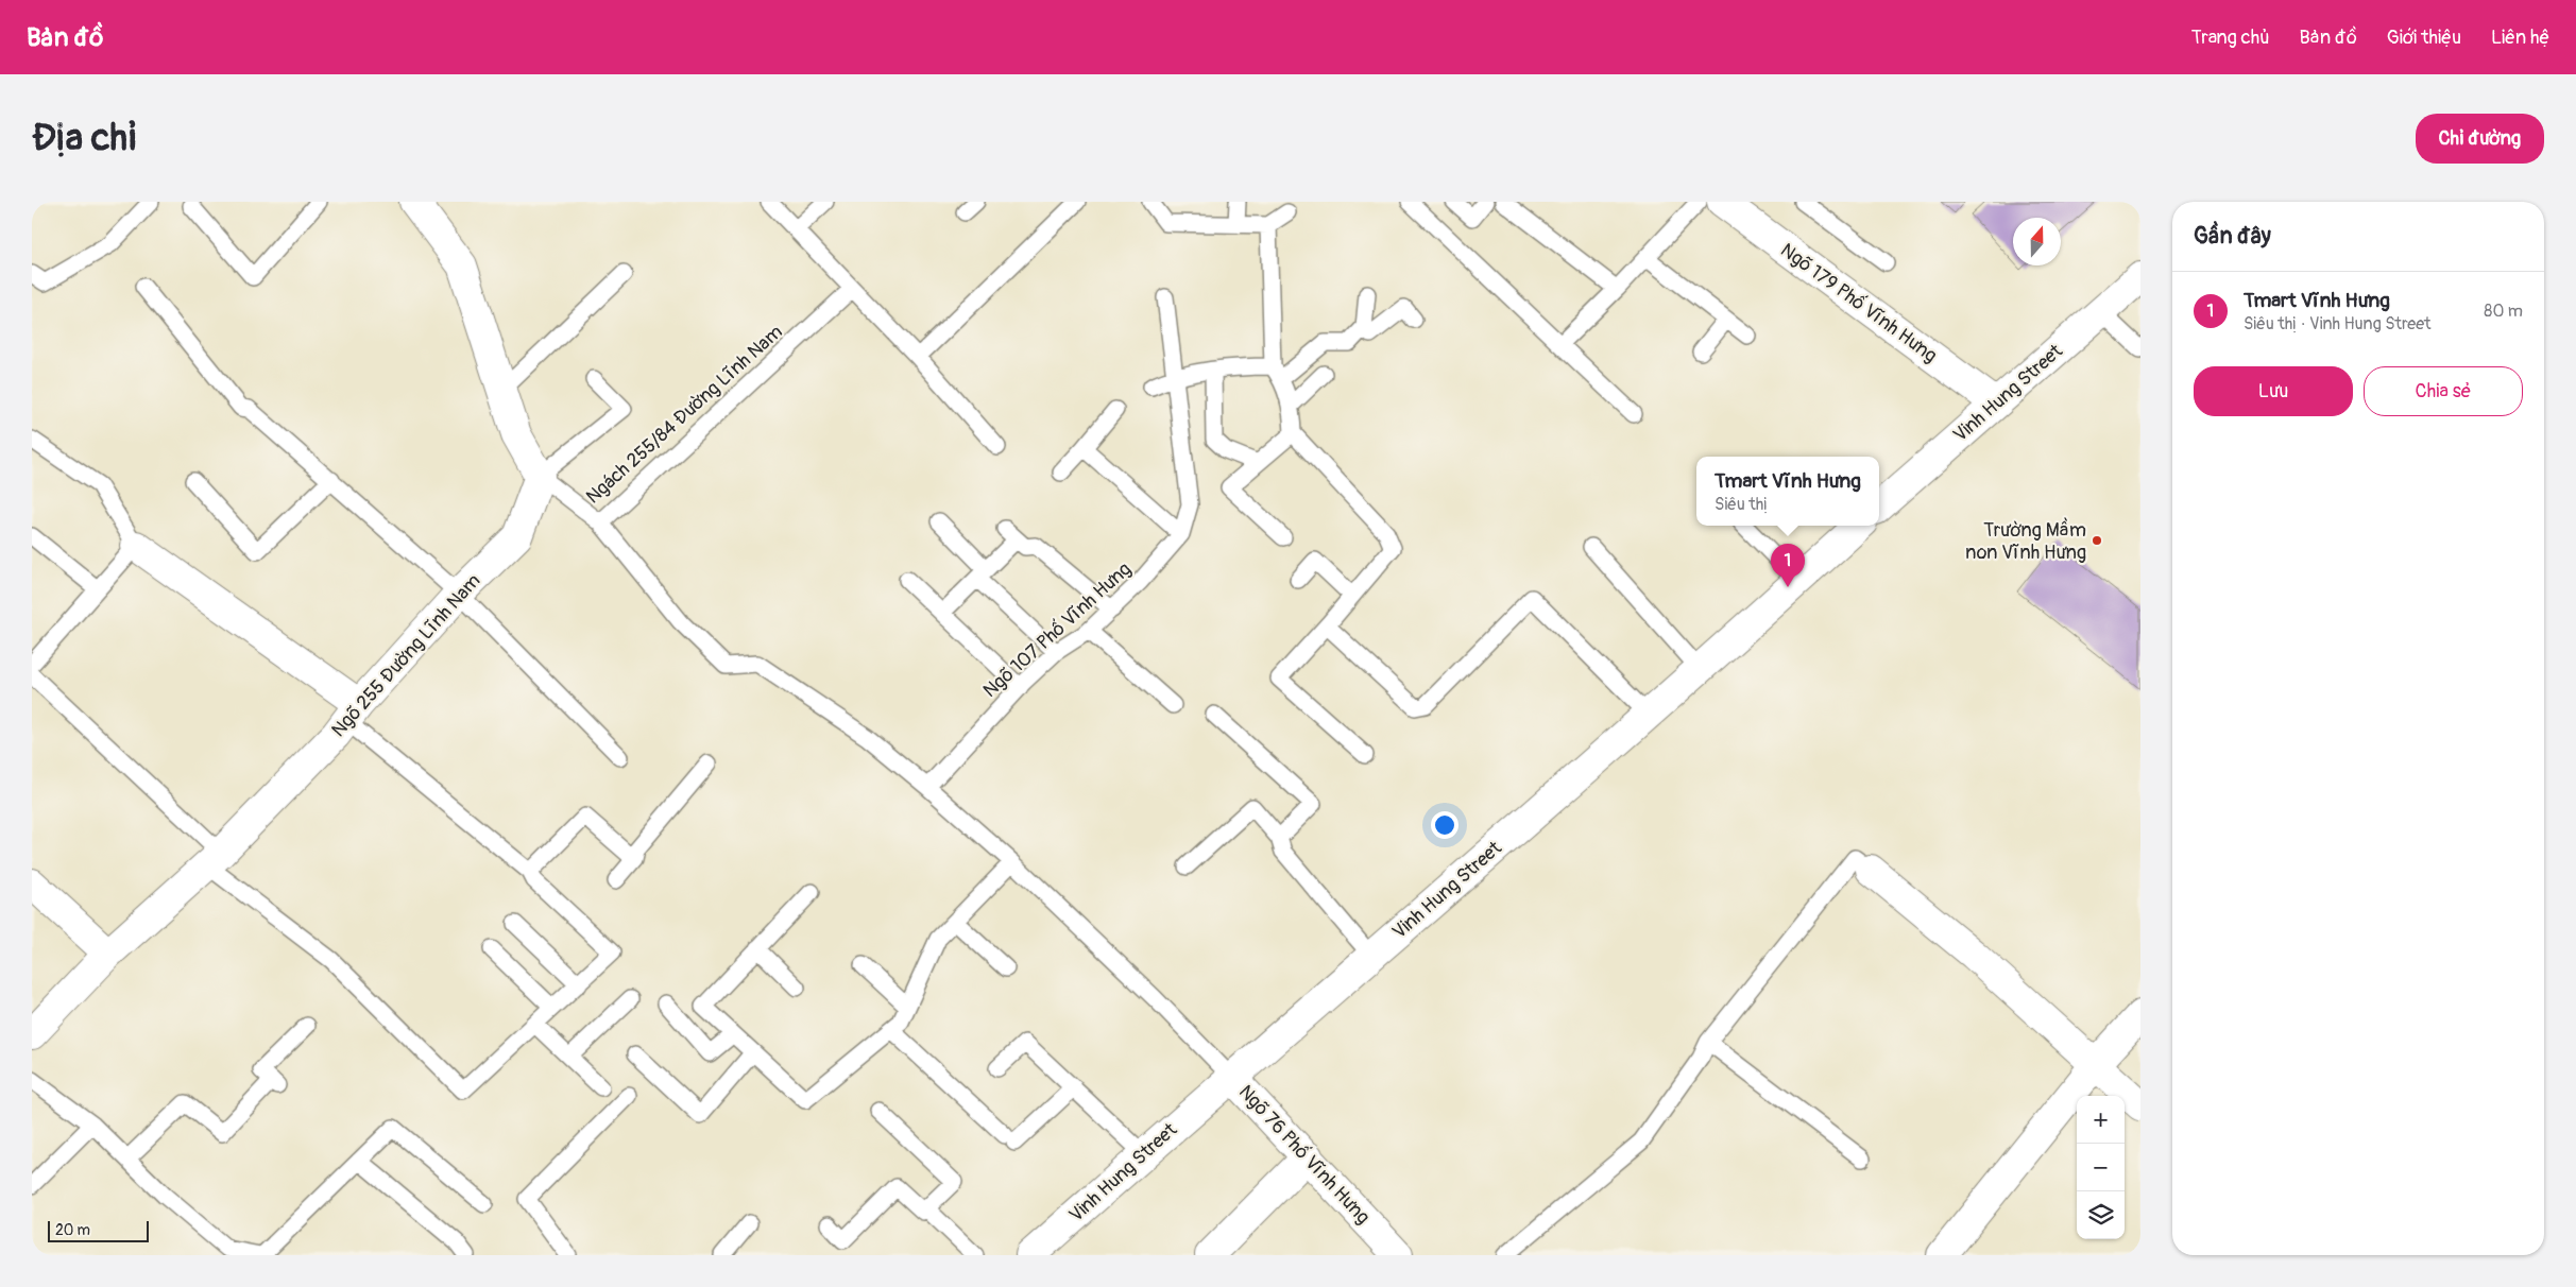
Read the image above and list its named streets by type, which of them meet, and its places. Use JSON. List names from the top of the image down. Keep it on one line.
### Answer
{"streets":{"street":["Ngõ 179 Phố Vĩnh Hưng","Vinh Hung Street","Ngõ 255 Đường Lĩnh Nam","Ngõ 76 Phố Vĩnh Hưng"],"lane":["Ngách 255/84 Đường Lĩnh Nam","Ngõ 107 Phố Vĩnh Hưng"]},"crossings":[["Ngõ 179 Phố Vĩnh Hưng","Vinh Hung Street"],["Vinh Hung Street","Ngõ 76 Phố Vĩnh Hưng"],["Ngách 255/84 Đường Lĩnh Nam","Ngõ 255 Đường Lĩnh Nam"]],"places":["Trường Mầm non Vĩnh Hưng"],"scale_bar":"20 m","north":"top","page":{"header":"Bản đồ","nav":["Trang chủ","Bản đồ","Giới thiệu","Liên hệ"],"buttons":["Chỉ đường",["Lưu","Chia sẻ"]],"title":"Địa chỉ","heading":"Gần đây","list":[{"mark":"1","name":"Tmart Vĩnh Hưng","note":"Siêu thị · Vinh Hung Street","value":"80 m"}],"popup":["Tmart Vĩnh Hưng","Siêu thị"],"pins":"1","map_buttons":["+","−"],"scale":"20 m"}}
